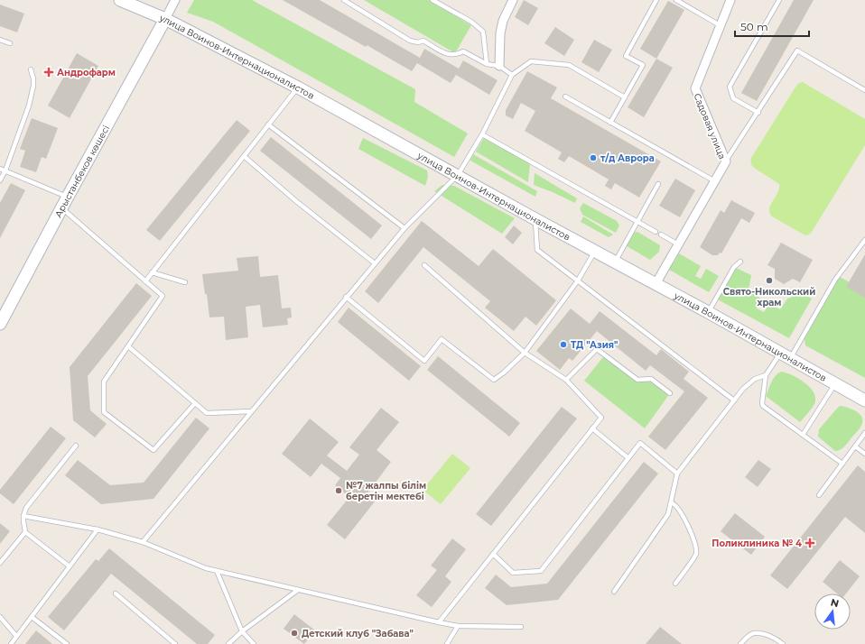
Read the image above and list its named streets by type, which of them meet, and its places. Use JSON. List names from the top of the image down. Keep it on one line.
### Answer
{"streets":{"street":["улица Воинов-Интернационалистов","Садовая улица","Арыстанбеков көшесі"]},"crossings":[["улица Воинов-Интернационалистов","Садовая улица"],["улица Воинов-Интернационалистов","Арыстанбеков көшесі"]],"places":{"health":["Андрофарм","Поликлиника № 4"],"other":["т/д Аврора","Свято-Никольский храм","ТД \"Азия\"","№7 жалпы білім беретін мектебі","Детский клуб \"Забава\""]},"scale_bar":"50 m","north":"top"}
